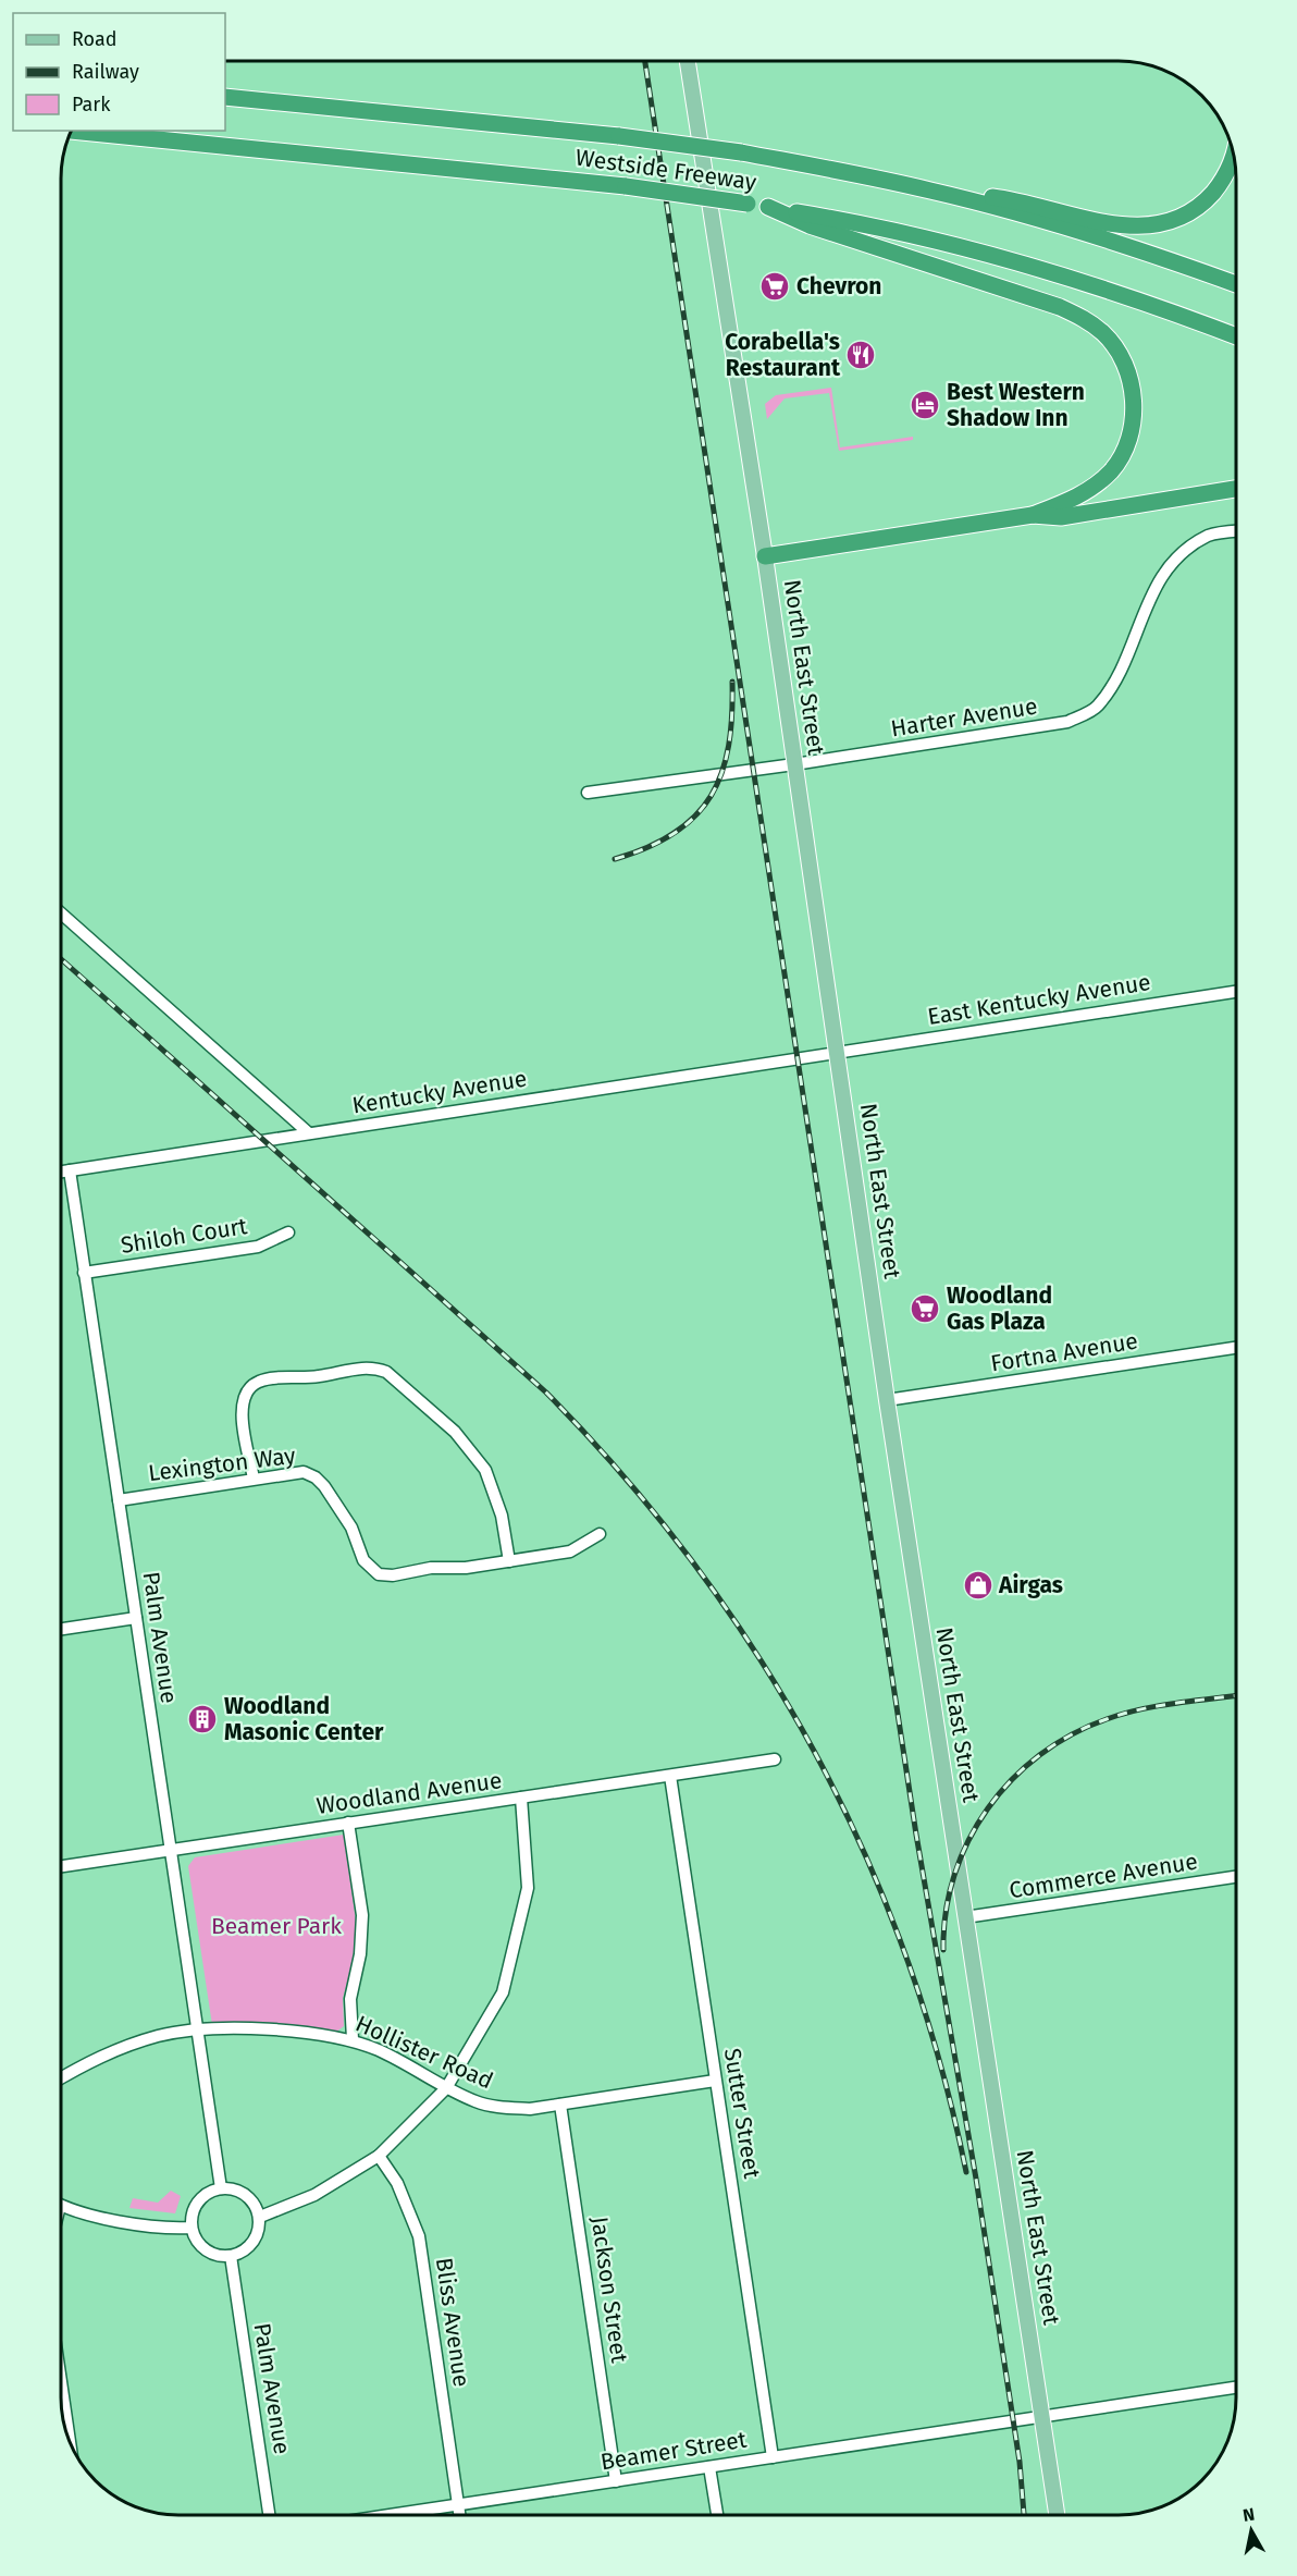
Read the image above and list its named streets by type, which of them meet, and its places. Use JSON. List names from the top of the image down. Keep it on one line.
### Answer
{"streets":{"highway":["Westside Freeway"],"main road":["North East Street"],"street":["Harter Avenue","East Kentucky Avenue","Kentucky Avenue","Shiloh Court","Fortna Avenue","Lexington Way","Palm Avenue","Woodland Avenue","Commerce Avenue","Hollister Road","Sutter Street","Jackson Street","Bliss Avenue","Beamer Street"]},"crossings":[["North East Street","Harter Avenue"],["North East Street","East Kentucky Avenue"],["North East Street","Kentucky Avenue"],["North East Street","Fortna Avenue"],["North East Street","Commerce Avenue"],["North East Street","Beamer Street"],["East Kentucky Avenue","Kentucky Avenue"],["Kentucky Avenue","Palm Avenue"],["Shiloh Court","Palm Avenue"],["Lexington Way","Palm Avenue"],["Palm Avenue","Woodland Avenue"],["Palm Avenue","Hollister Road"],["Woodland Avenue","Sutter Street"],["Hollister Road","Sutter Street"],["Hollister Road","Jackson Street"],["Sutter Street","Beamer Street"],["Jackson Street","Beamer Street"],["Bliss Avenue","Beamer Street"]],"parks":["Beamer Park"],"places":{"supermarket":["Chevron","Woodland Gas Plaza"],"restaurant":["Corabella's Restaurant"],"hotel":["Best Western Shadow Inn"],"shop":["Airgas"],"building":["Woodland Masonic Center"]},"legend":["Road","Railway","Park"],"north":"top"}
